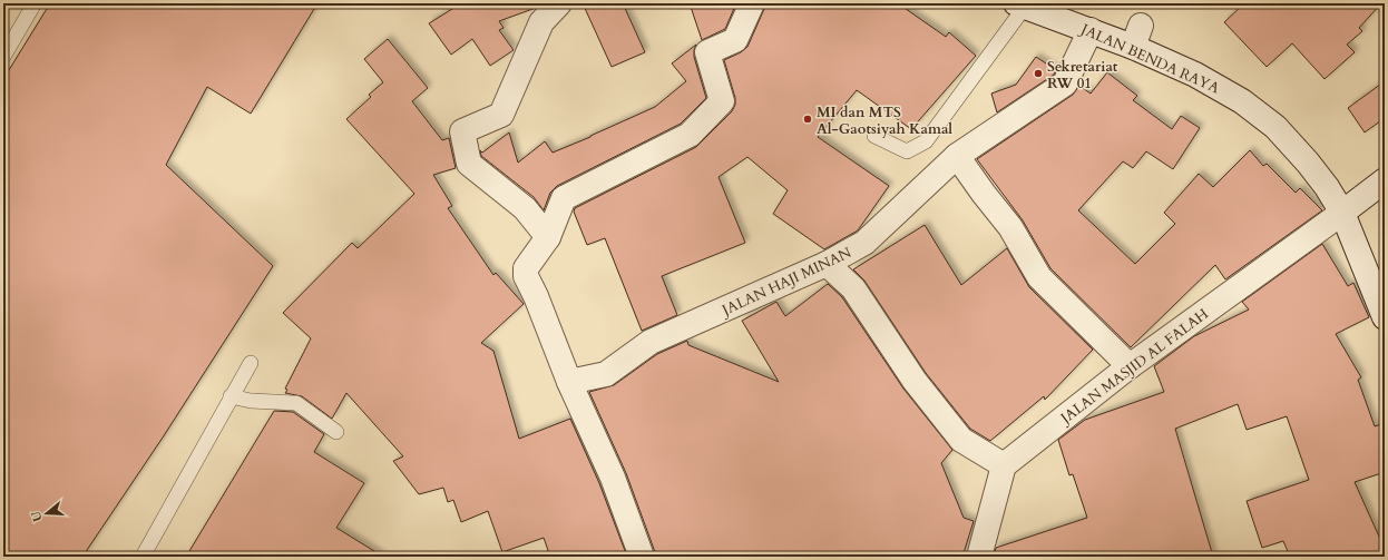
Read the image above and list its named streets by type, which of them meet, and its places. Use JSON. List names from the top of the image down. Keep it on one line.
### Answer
{"streets":{"street":["JALAN BENDA RAYA","JALAN HAJI MINAN","JALAN MASJID AL FALAH"]},"crossings":[["JALAN BENDA RAYA","JALAN HAJI MINAN"],["JALAN BENDA RAYA","JALAN MASJID AL FALAH"]],"places":["Sekretariat RW 01","MI dan MTS Al-Gaotsiyah Kamal"],"north":"left"}
